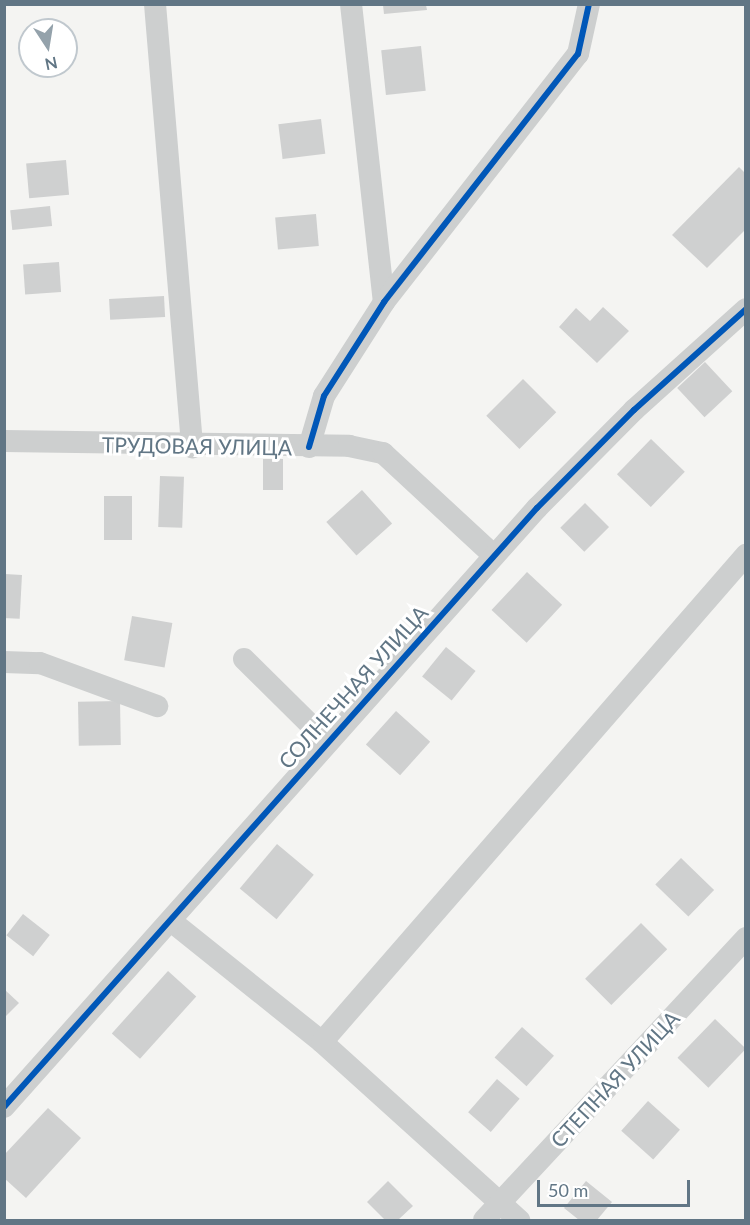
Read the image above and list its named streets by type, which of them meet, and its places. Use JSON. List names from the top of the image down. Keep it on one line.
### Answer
{"streets":{"street":["ТРУДОВАЯ УЛИЦА","СОЛНЕЧНАЯ УЛИЦА","СТЕПНАЯ УЛИЦА"]},"crossings":[["ТРУДОВАЯ УЛИЦА","СОЛНЕЧНАЯ УЛИЦА"]],"scale_bar":"50 m","north":"bottom"}
